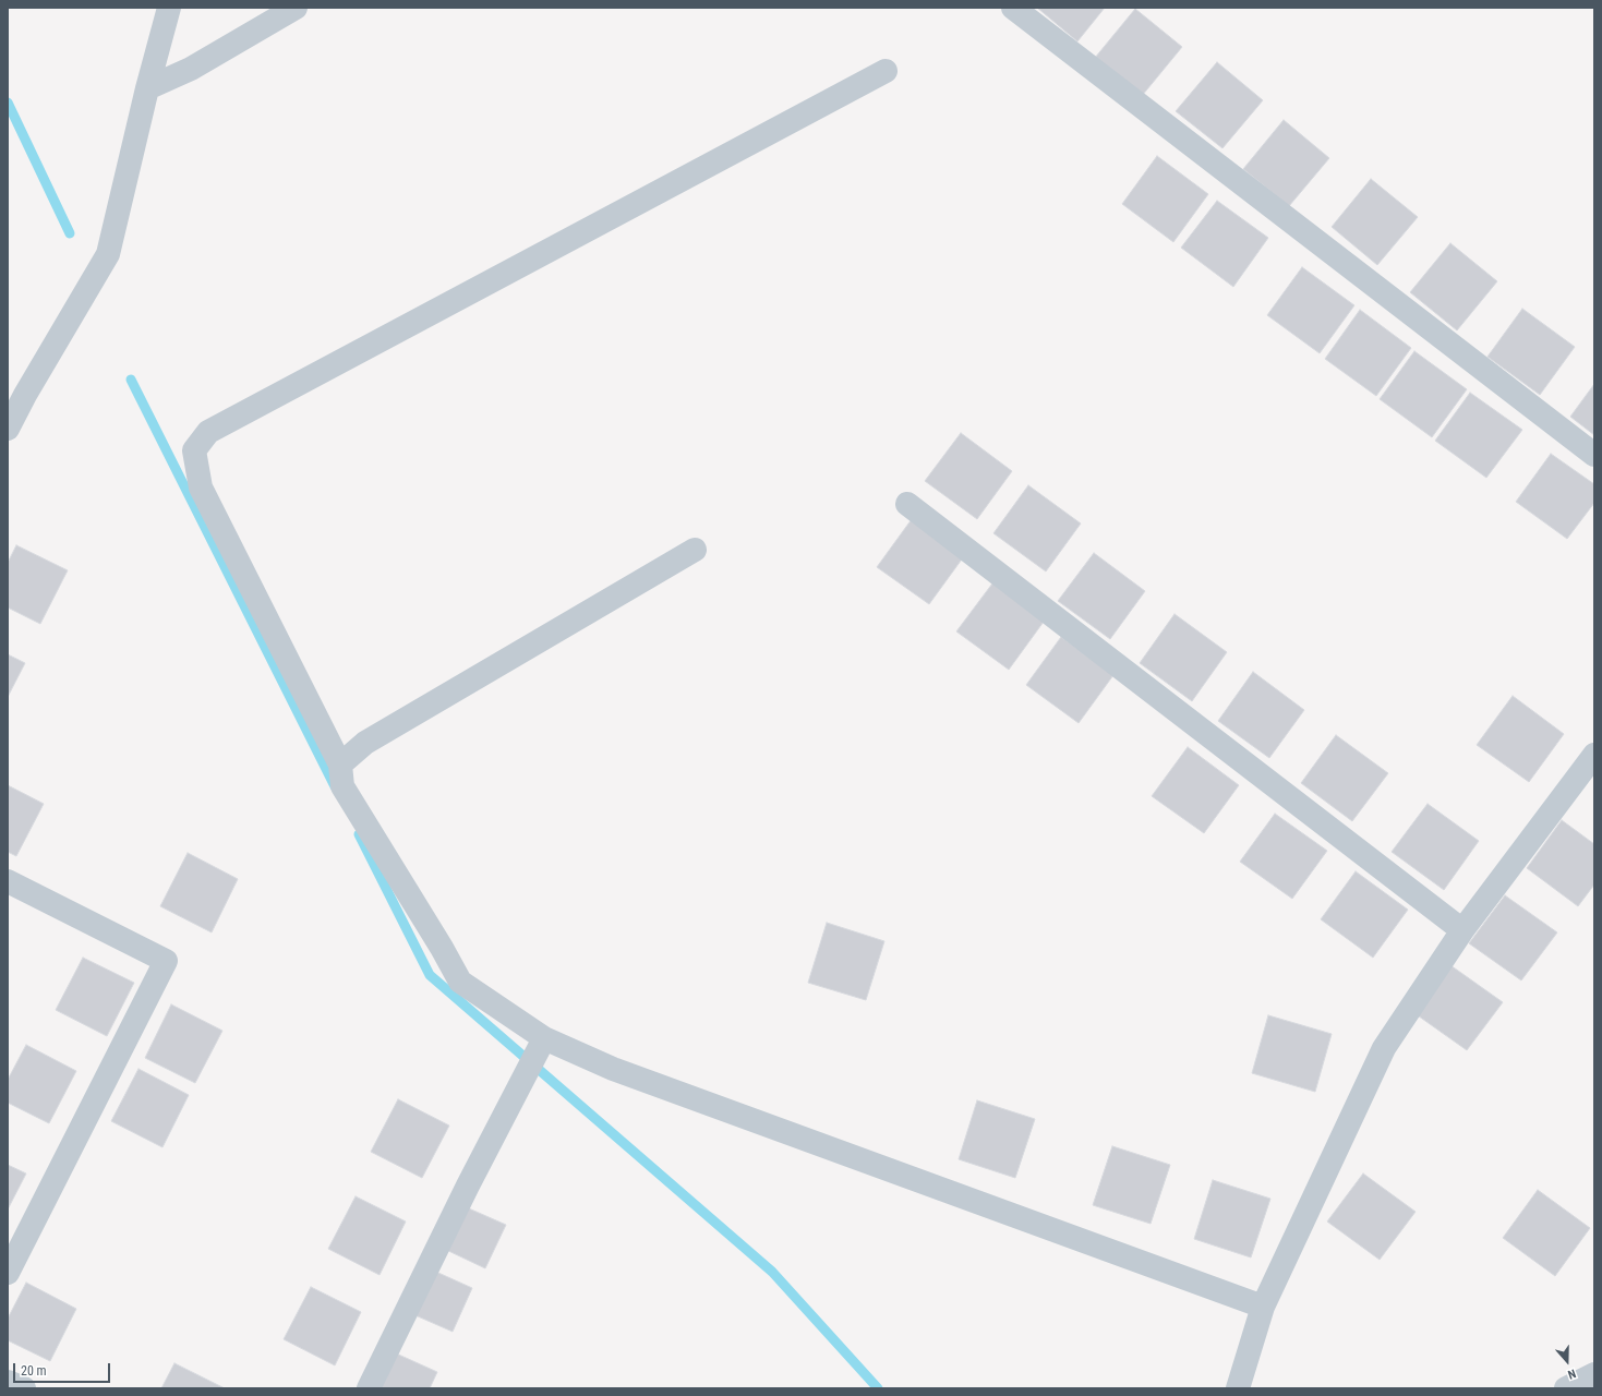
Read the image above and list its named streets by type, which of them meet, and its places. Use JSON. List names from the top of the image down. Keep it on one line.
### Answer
{"scale_bar":"20 m","north":"bottom"}
